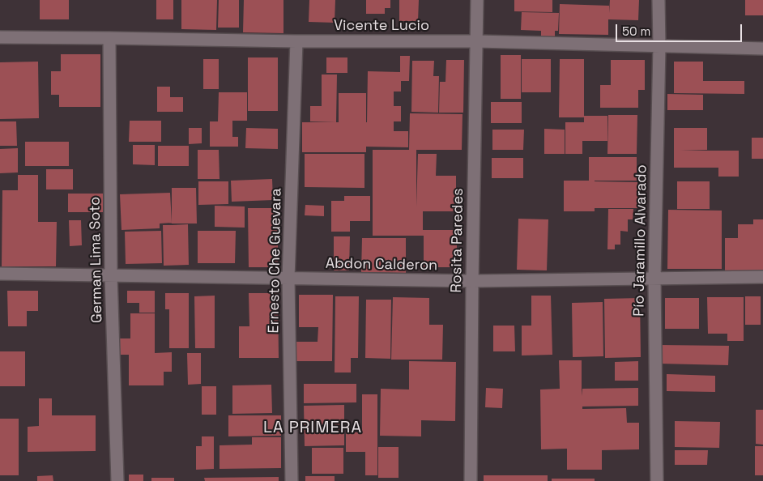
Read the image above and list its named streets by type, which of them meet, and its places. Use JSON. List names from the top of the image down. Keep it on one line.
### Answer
{"streets":{"street":["Vicente Lucio","Rosita Paredes","Pío Jaramillo Alvarado","German Lima Soto","Ernesto Che Guevara","Abdon Calderon"]},"crossings":[["Vicente Lucio","Rosita Paredes"],["Vicente Lucio","Pío Jaramillo Alvarado"],["Vicente Lucio","German Lima Soto"],["Vicente Lucio","Ernesto Che Guevara"],["Rosita Paredes","Abdon Calderon"],["Pío Jaramillo Alvarado","Abdon Calderon"],["German Lima Soto","Abdon Calderon"],["Ernesto Che Guevara","Abdon Calderon"]],"districts":["LA PRIMERA"],"scale_bar":"50 m"}
